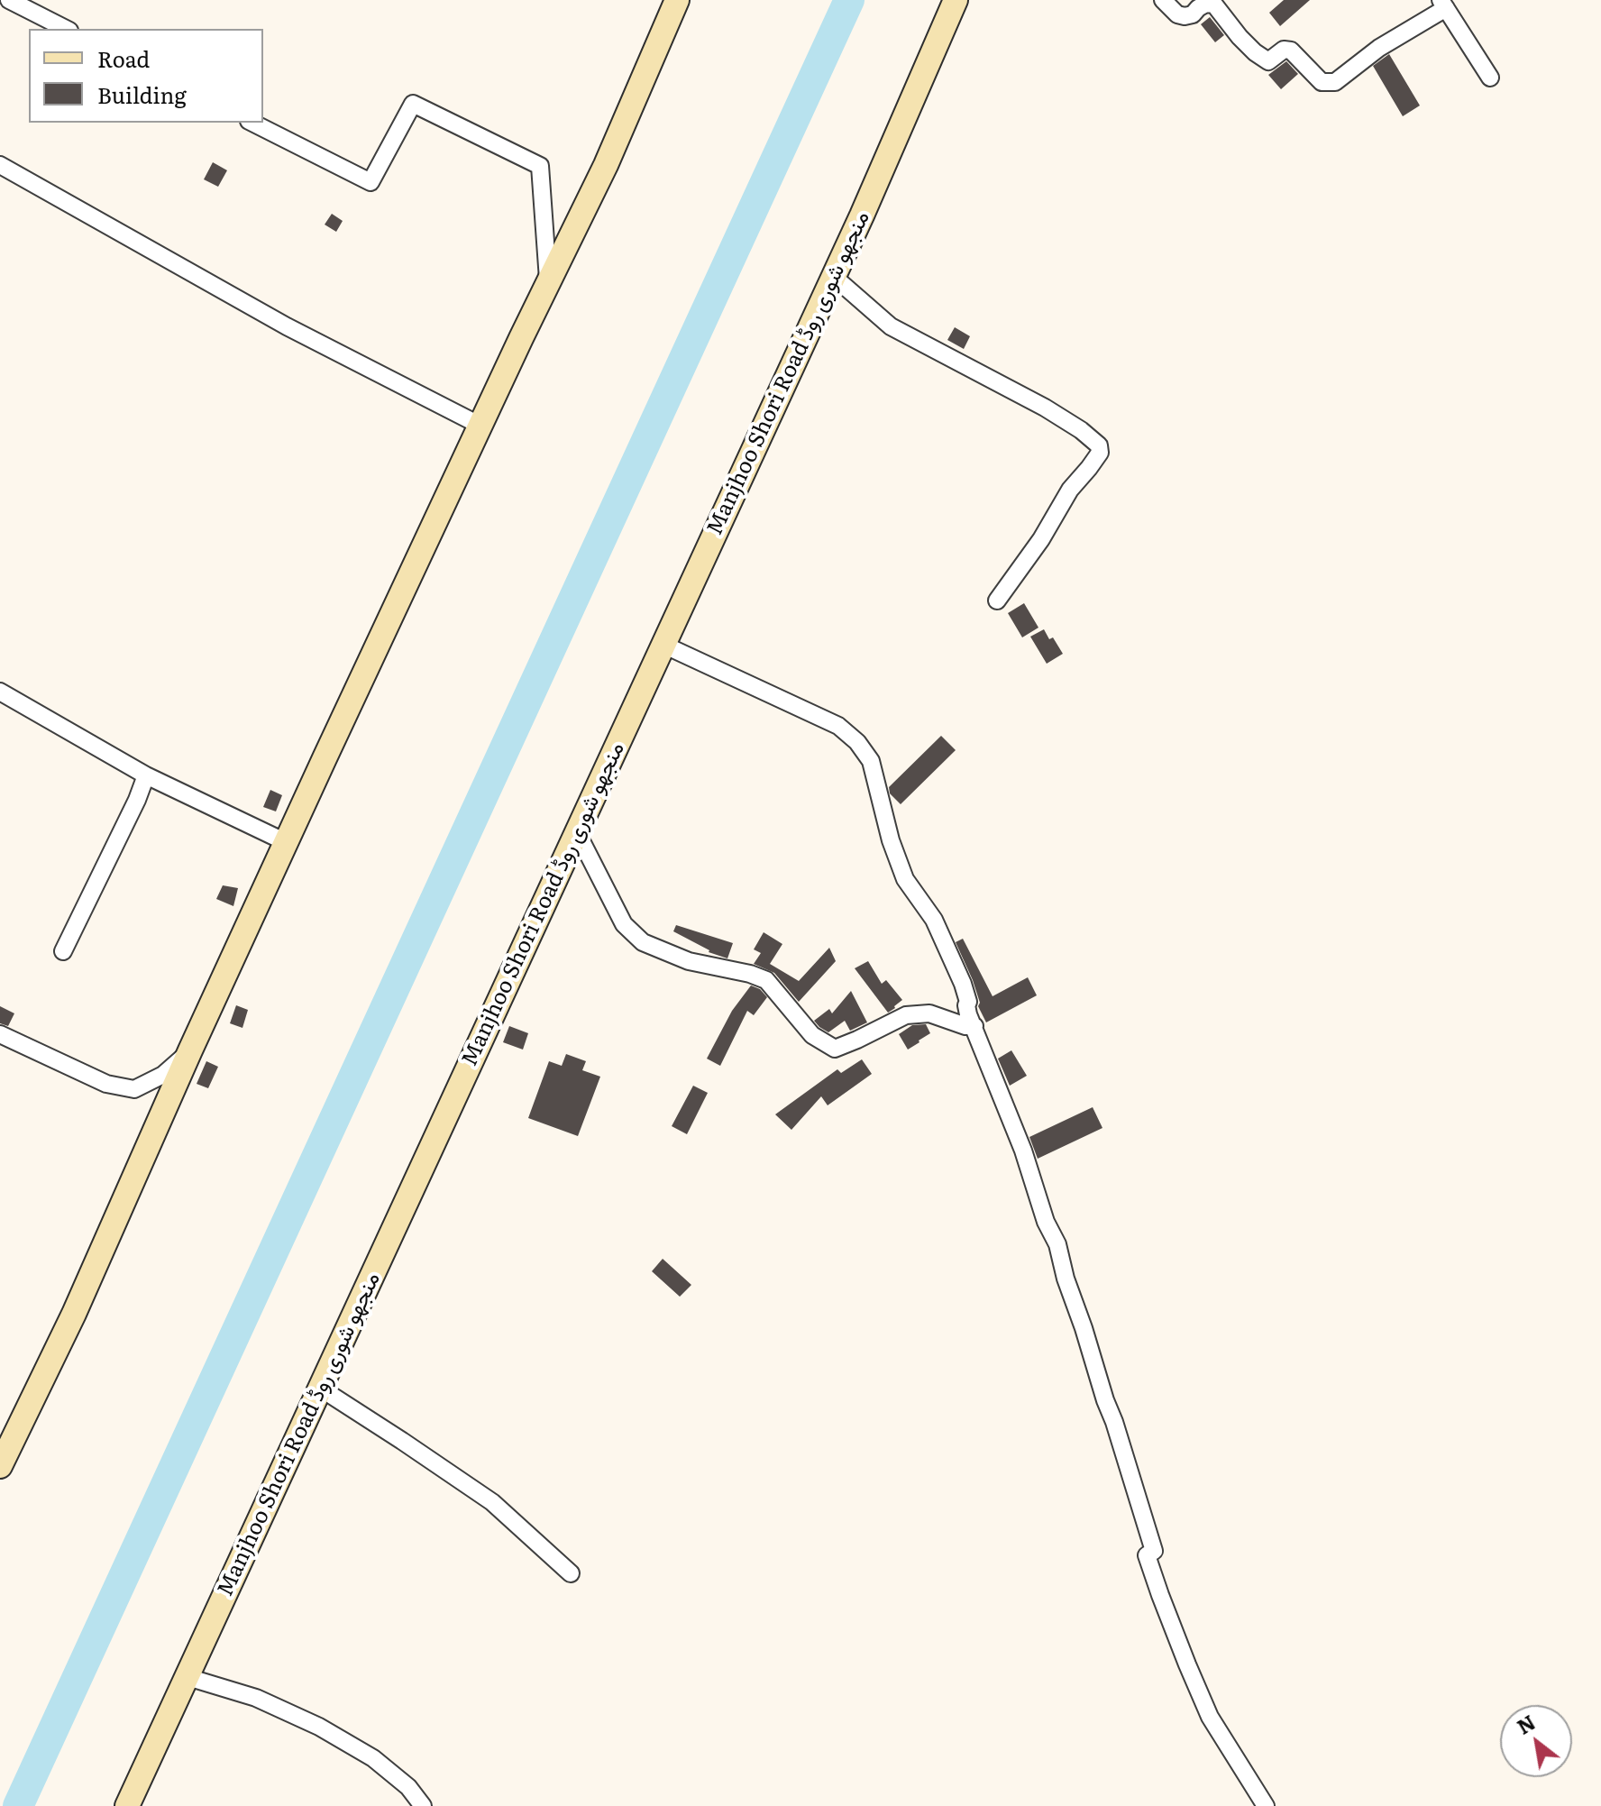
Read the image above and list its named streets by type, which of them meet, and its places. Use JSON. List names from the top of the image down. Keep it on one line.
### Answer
{"streets":{"street":["Manjhoo Shori Road منجھو شوری روڈ"]},"legend":["Road","Building"],"north":"top left"}
